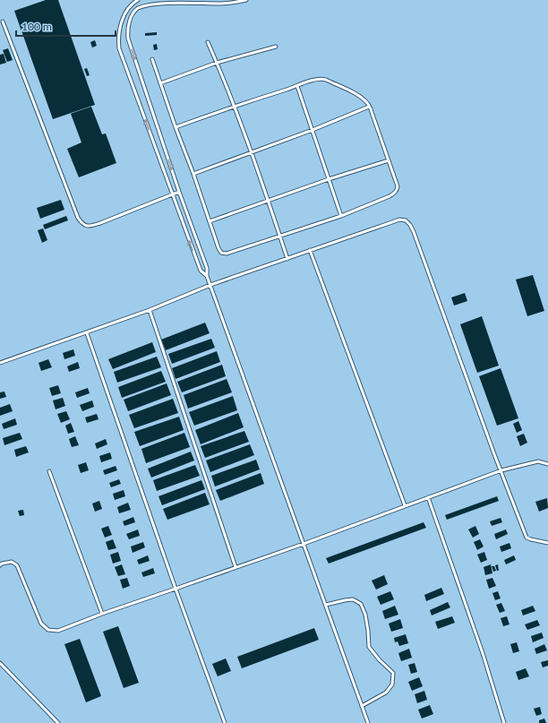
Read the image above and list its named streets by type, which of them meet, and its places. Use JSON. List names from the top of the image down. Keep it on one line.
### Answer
{"scale_bar":"100 m"}
